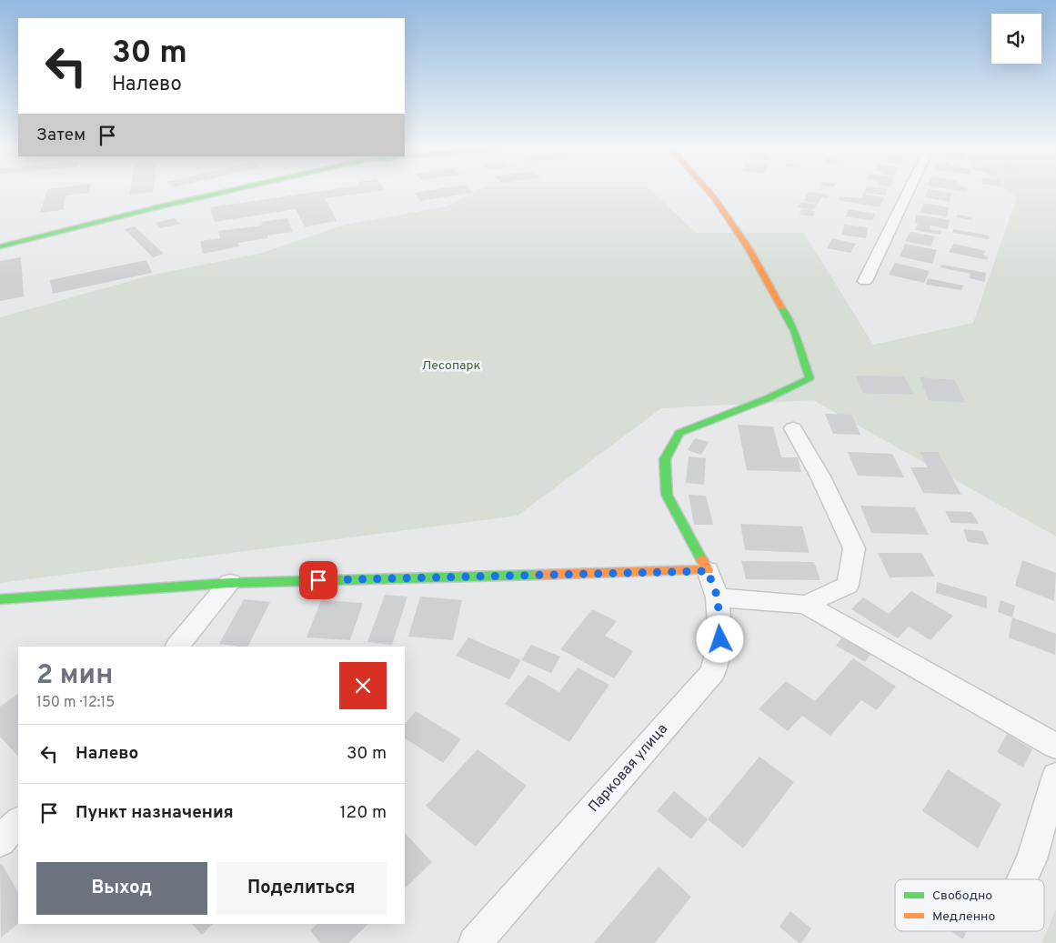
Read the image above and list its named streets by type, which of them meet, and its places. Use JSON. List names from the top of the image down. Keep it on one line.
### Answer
{"streets":{"street":["Парковая улица"]},"parks":["Лесопарк"],"legend":["Свободно","Медленно"],"page":{"turn":["30 m","Налево"],"then":"Затем","heading":["2 мин","150 m · 12:15"],"list":[{"name":"Налево","value":"30 m"},{"name":"Пункт назначения","value":"120 m"}],"buttons":["Выход","Поделиться"]}}
